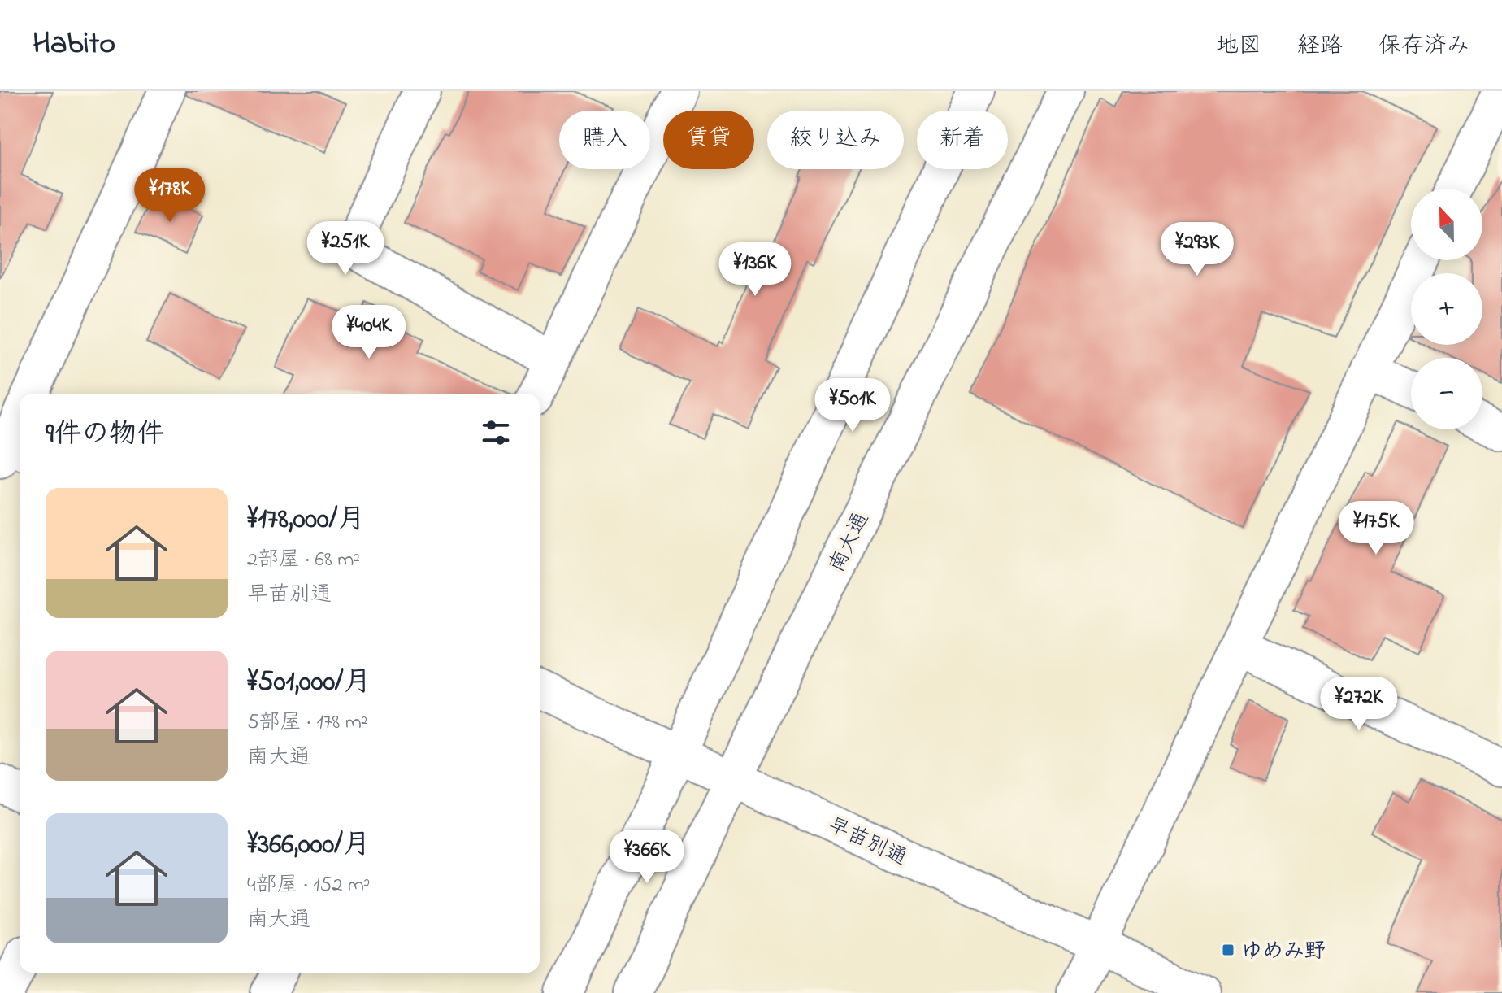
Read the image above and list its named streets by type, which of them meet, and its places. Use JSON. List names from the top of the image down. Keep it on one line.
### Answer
{"streets":{"street":["南大通","早苗別通"]},"crossings":[["南大通","早苗別通"]],"places":{"transit":["ゆめみ野"]},"north":"top","page":{"header":"Habito","nav":["地図","経路","保存済み"],"chip":["購入","賃貸","絞り込み","新着"],"price":["¥178K","¥251K","¥293K","¥136K","¥404K","¥501K","¥175K","¥272K","¥366K"],"map_buttons":["+","−"],"heading":"9件の物件","list":[{"name":"¥178,000/月","note":"2部屋 · 68 m² · 早苗別通"},{"name":"¥501,000/月","note":"5部屋 · 178 m² · 南大通"},{"name":"¥366,000/月","note":"4部屋 · 152 m² · 南大通"}]}}
